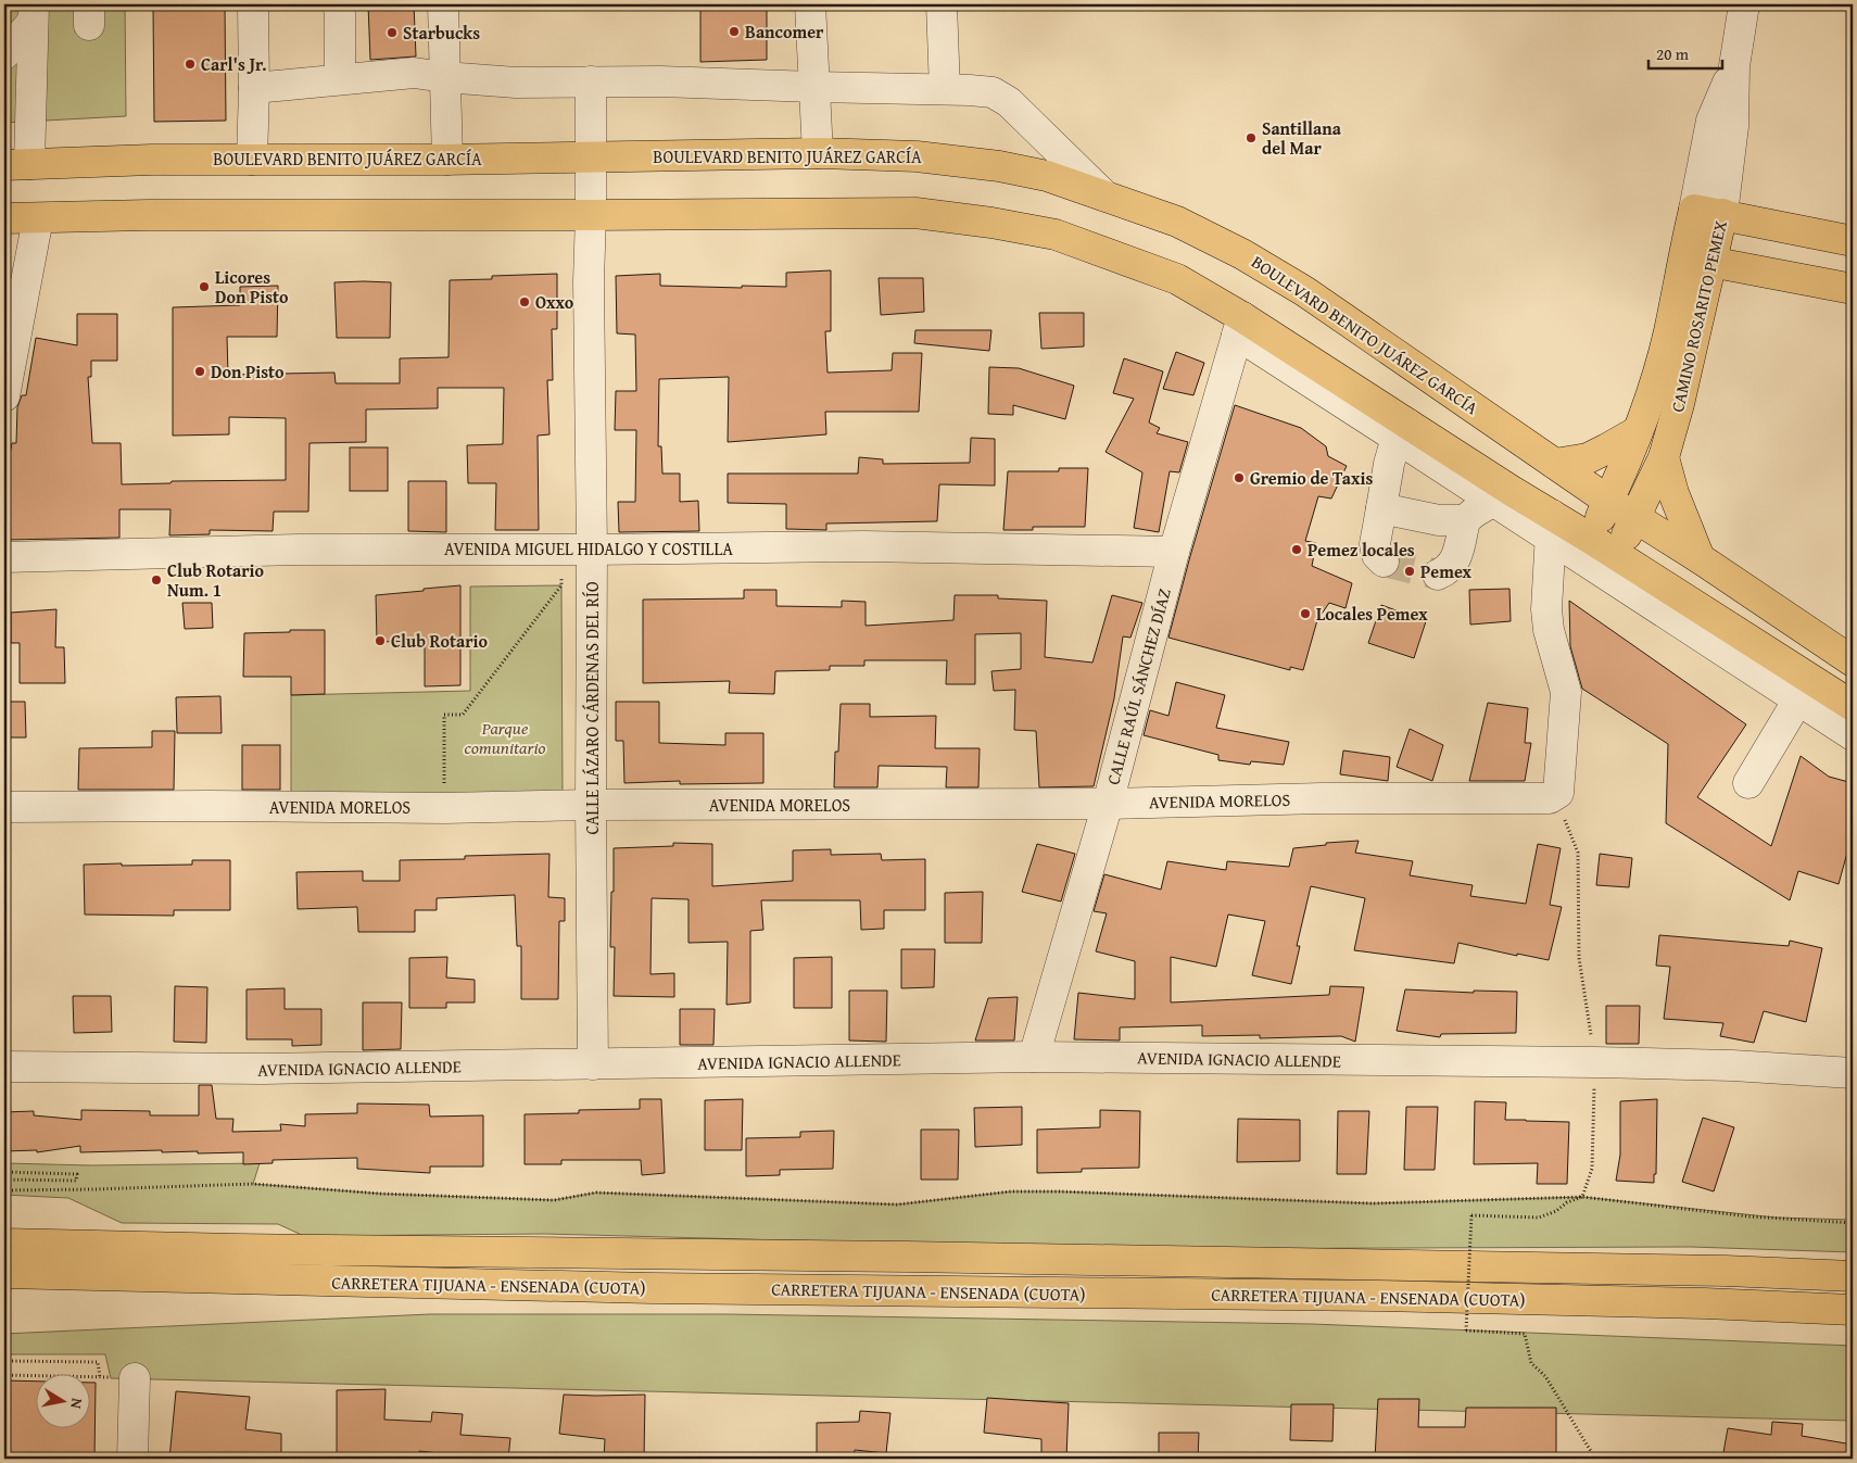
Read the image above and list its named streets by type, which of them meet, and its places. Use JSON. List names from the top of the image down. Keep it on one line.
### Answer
{"streets":{"main road":["BOULEVARD BENITO JUÁREZ GARCÍA","CAMINO ROSARITO PEMEX","CARRETERA TIJUANA - ENSENADA (CUOTA)"],"street":["AVENIDA MIGUEL HIDALGO Y COSTILLA","CALLE RAÚL SÁNCHEZ DÍAZ","CALLE LÁZARO CÁRDENAS DEL RÍO","AVENIDA MORELOS","AVENIDA IGNACIO ALLENDE"]},"crossings":[["BOULEVARD BENITO JUÁREZ GARCÍA","CAMINO ROSARITO PEMEX"],["BOULEVARD BENITO JUÁREZ GARCÍA","CALLE LÁZARO CÁRDENAS DEL RÍO"],["AVENIDA MIGUEL HIDALGO Y COSTILLA","CALLE RAÚL SÁNCHEZ DÍAZ"],["AVENIDA MIGUEL HIDALGO Y COSTILLA","CALLE LÁZARO CÁRDENAS DEL RÍO"],["CALLE RAÚL SÁNCHEZ DÍAZ","AVENIDA MORELOS"],["CALLE RAÚL SÁNCHEZ DÍAZ","AVENIDA IGNACIO ALLENDE"],["CALLE LÁZARO CÁRDENAS DEL RÍO","AVENIDA MORELOS"],["CALLE LÁZARO CÁRDENAS DEL RÍO","AVENIDA IGNACIO ALLENDE"]],"parks":["Parque comunitario"],"places":["Bancomer","Starbucks","Carl's Jr.","Santillana del Mar","Licores Don Pisto","Oxxo","Don Pisto","Gremio de Taxis","Pemez locales","Pemex","Club Rotario Num. 1","Locales Pemex","Club Rotario"],"scale_bar":"20 m","north":"right"}
